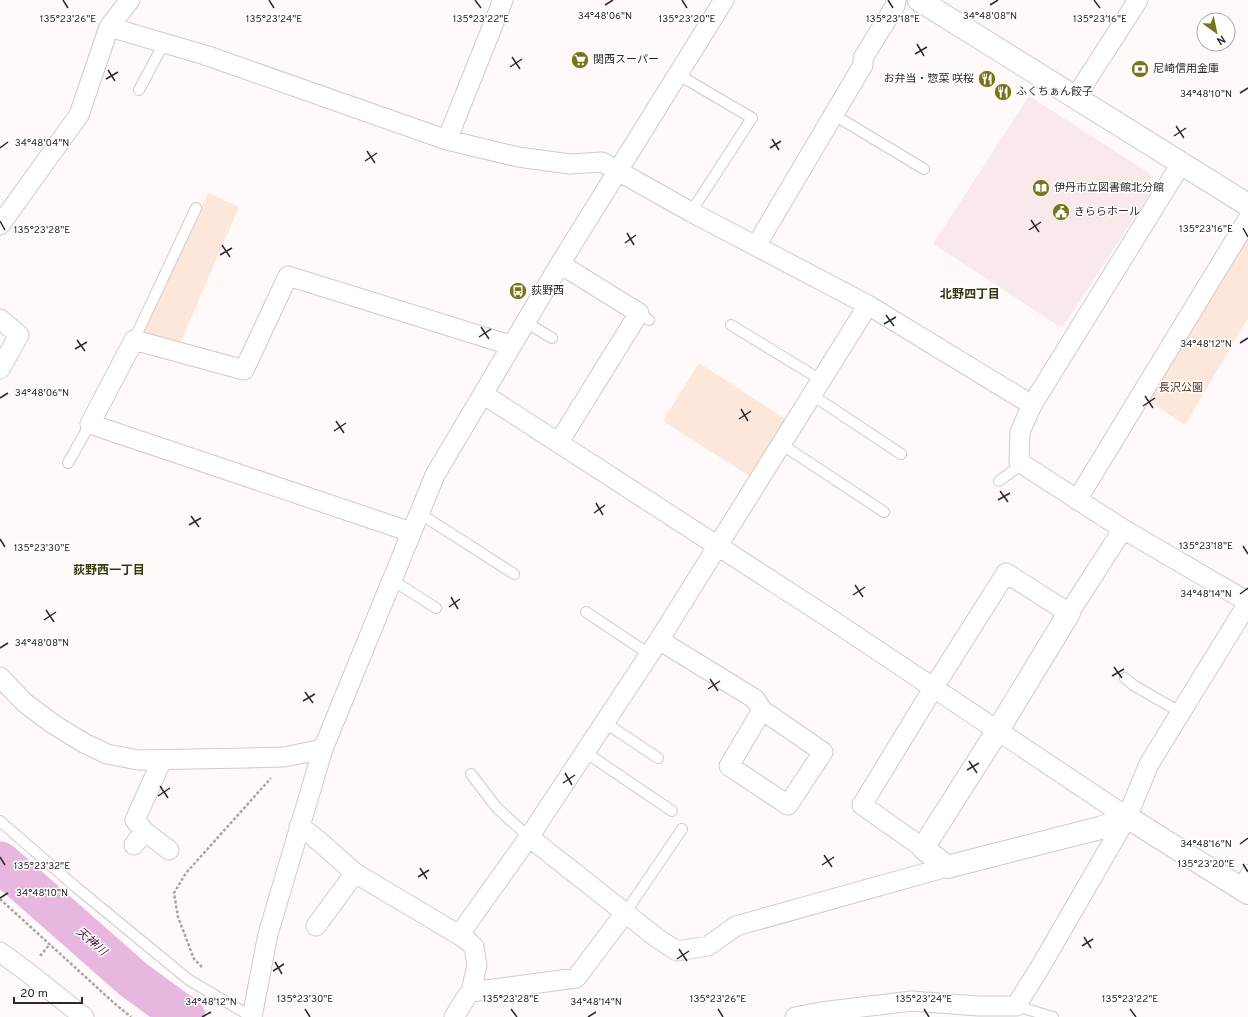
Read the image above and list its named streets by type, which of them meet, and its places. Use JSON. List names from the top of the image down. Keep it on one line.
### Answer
{"districts":["北野四丁目","荻野西一丁目"],"water":["天神川"],"parks":["長沢公園"],"places":{"supermarket":["関西スーパー"],"bank":["尼崎信用金庫"],"restaurant":["お弁当・惣菜 咲桜","ふくちぁん餃子"],"library":["伊丹市立図書館北分館"],"public building":["きららホール"],"bus stop":["荻野西"]},"scale_bar":"20 m","north":"bottom right","coordinates":["34°48'06\"N","34°48'08\"N","135°23'26\"E","135°23'24\"E","135°23'22\"E","135°23'20\"E","135°23'18\"E","135°23'16\"E","34°48'10\"N","34°48'04\"N","135°23'28\"E","34°48'12\"N","135°23'30\"E","34°48'14\"N","34°48'16\"N","135°23'32\"E"]}
